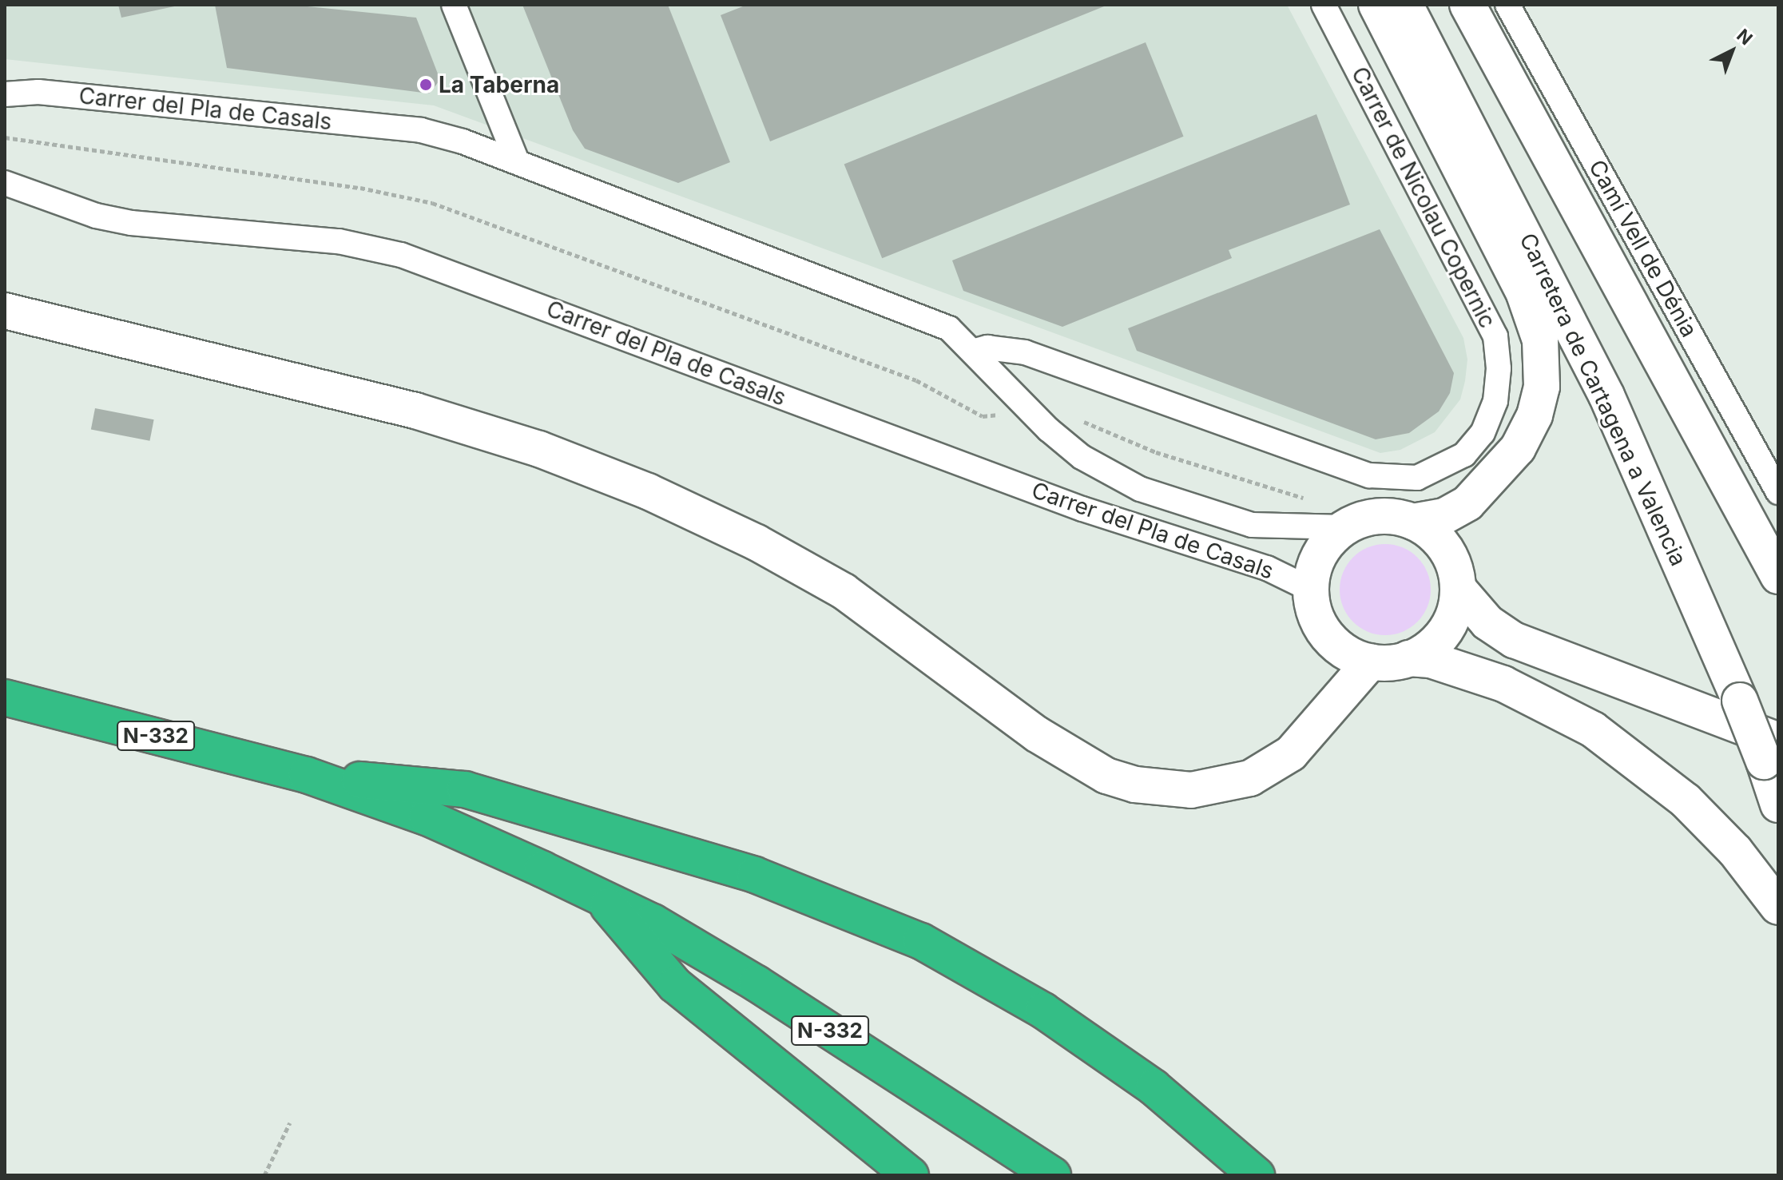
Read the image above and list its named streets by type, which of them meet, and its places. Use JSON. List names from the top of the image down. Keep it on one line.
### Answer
{"streets":{"highway":["N-332"],"main road":["Carretera de Cartagena a Valencia"],"street":["Carrer del Pla de Casals","Carrer de Nicolau Copernic","Camí Vell de Dénia"]},"crossings":[["Carrer del Pla de Casals","Carrer de Nicolau Copernic"]],"places":["La Taberna"],"north":"top right"}
